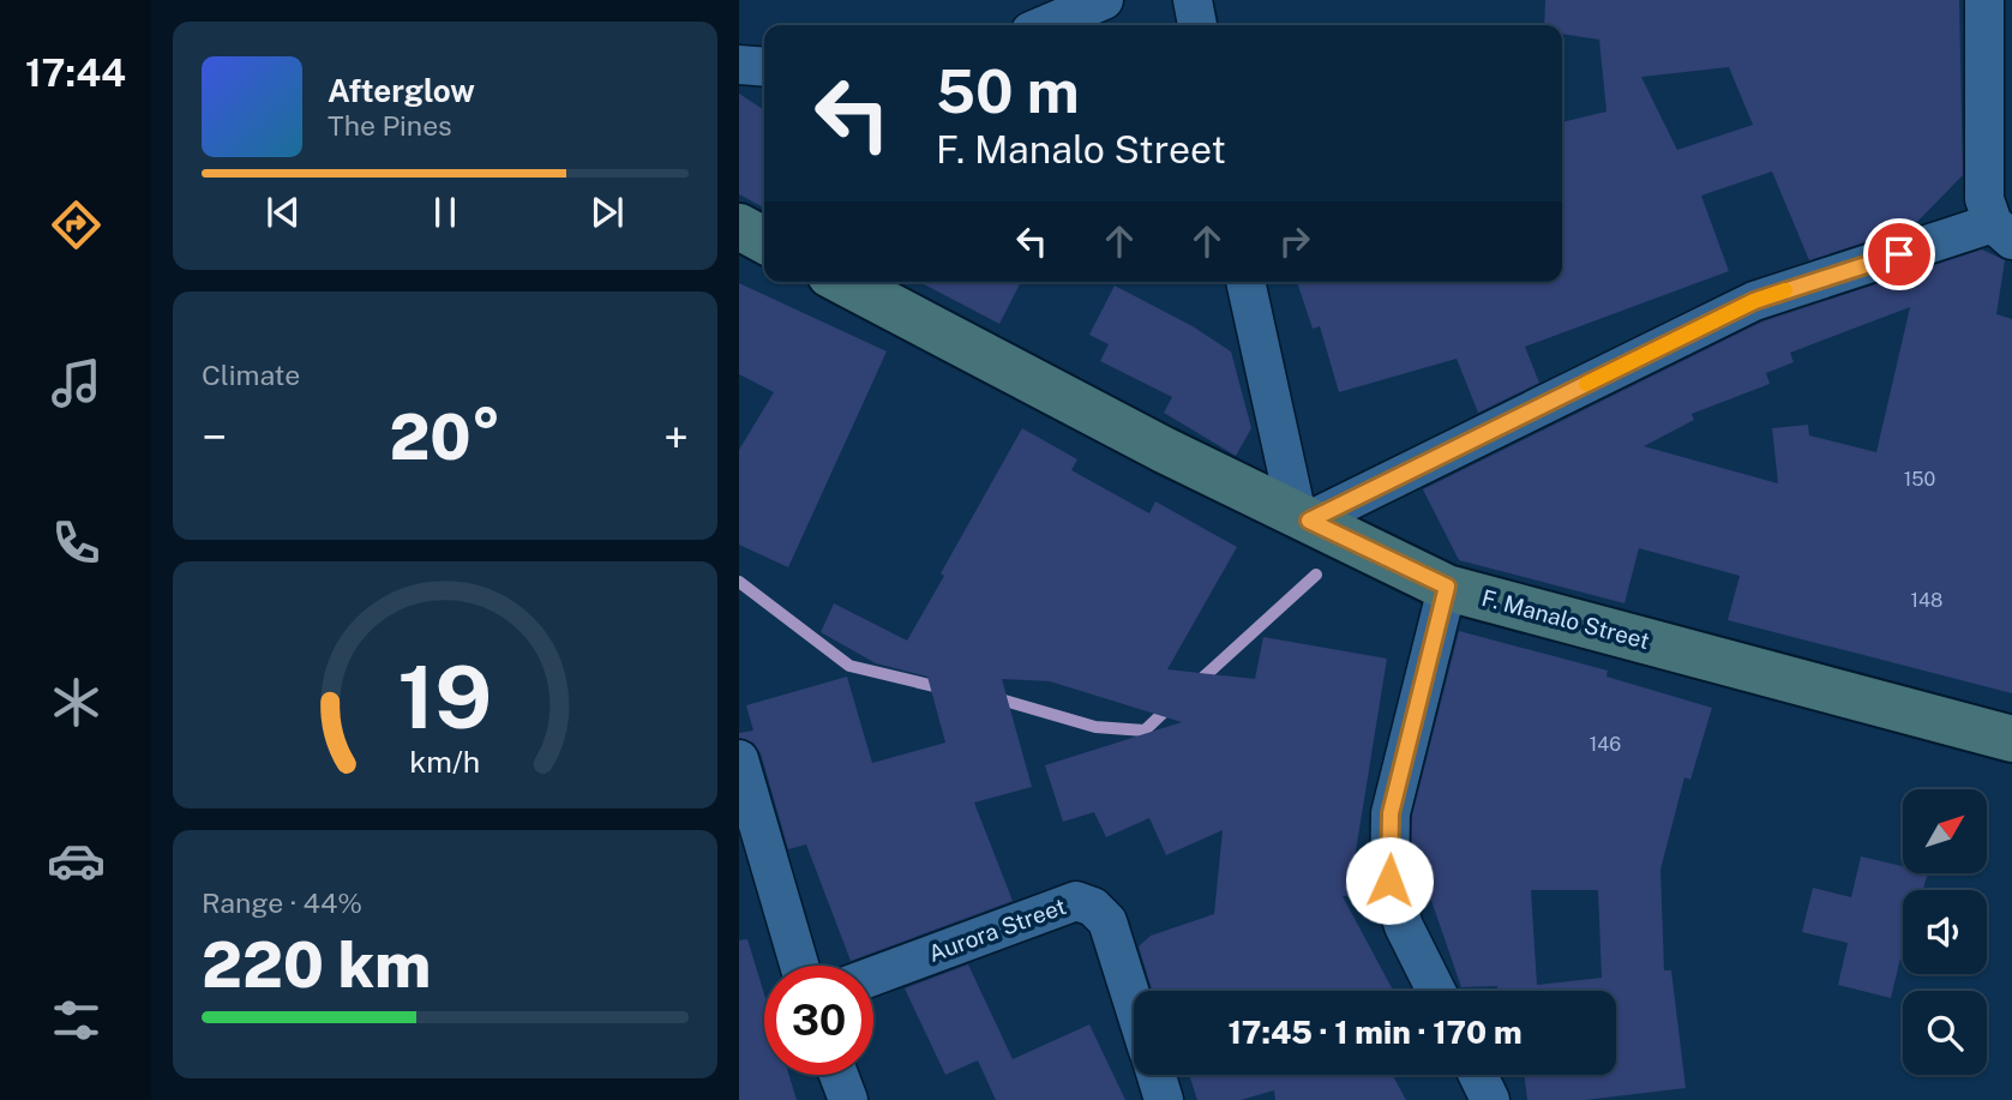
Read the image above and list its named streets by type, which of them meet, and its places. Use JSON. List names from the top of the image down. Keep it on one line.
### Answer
{"streets":{"street":["F. Manalo Street","Aurora Street"]},"house_numbers":["150","148","146"],"north":"top right","page":{"tabs":"17:44","turn":["50 m","F. Manalo Street"],"song":["Afterglow","The Pines"],"tile":["Climate",["Range · 44%","220 km"]],"heat":["−","20°","+"],"limit":"30","trip":"17:45 · 1 min · 170 m","gauge":["19","km/h"]}}
